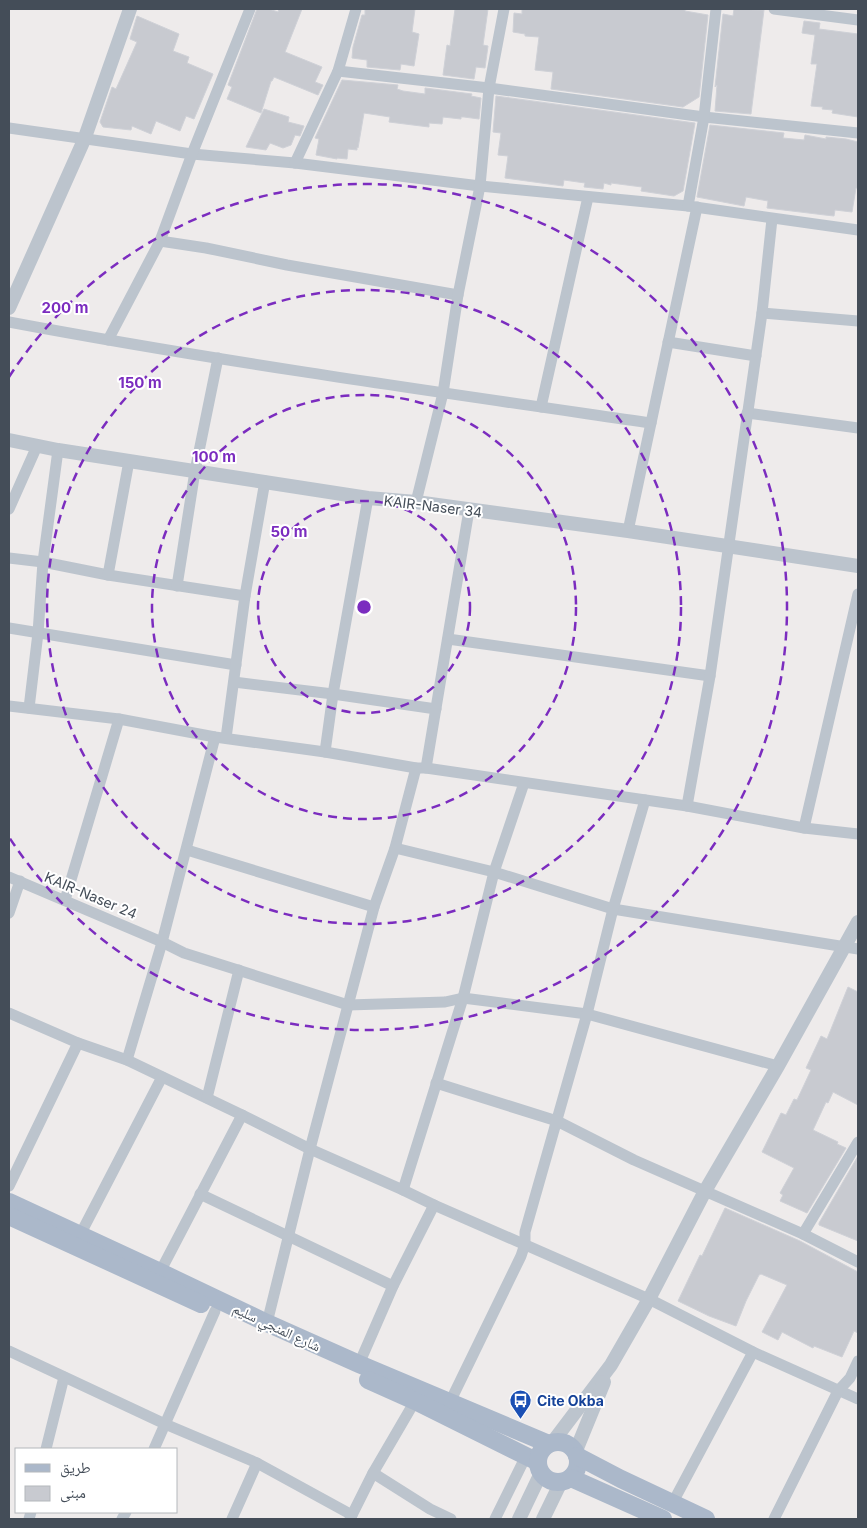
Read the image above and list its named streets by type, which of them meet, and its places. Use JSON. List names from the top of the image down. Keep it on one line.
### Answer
{"streets":{"main road":["شارع المنجي سليم"],"street":["KAIR-Naser 34","KAIR-Naser 24"]},"places":{"bus stop":["Cite Okba"]},"legend":["طريق","مبنى"],"rings":["200 m","150 m","100 m","50 m"]}
